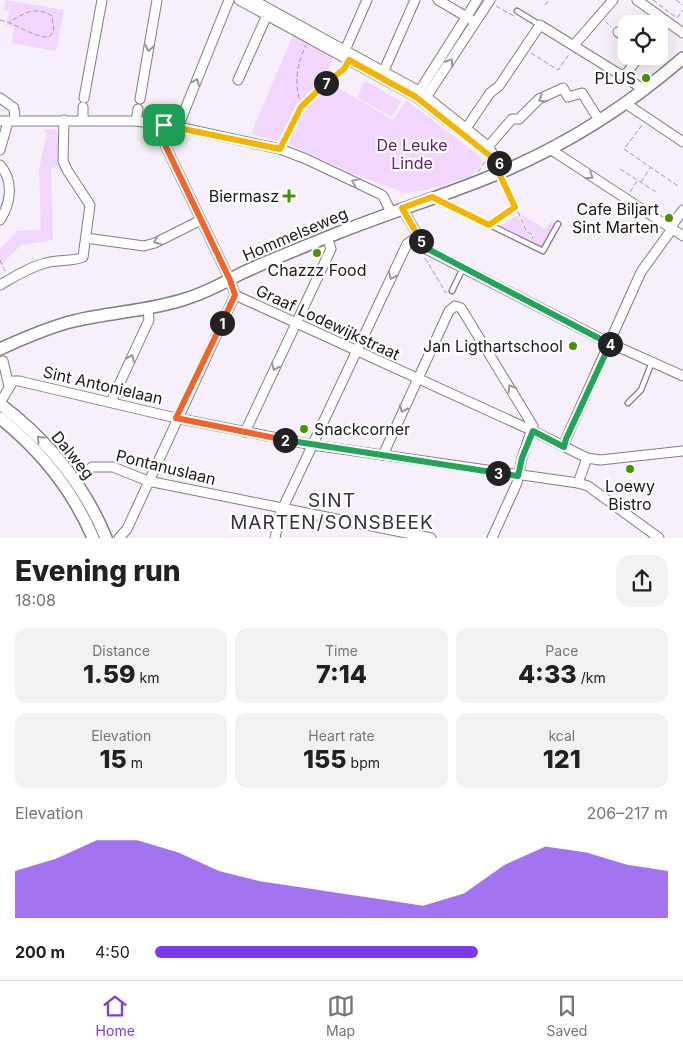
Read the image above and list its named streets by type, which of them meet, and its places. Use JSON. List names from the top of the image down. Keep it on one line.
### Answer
{"streets":{"street":["Hommelseweg","Graaf Lodewijkstraat","Sint Antonielaan","Dalweg","Pontanuslaan"]},"crossings":[["Hommelseweg","Graaf Lodewijkstraat"],["Dalweg","Pontanuslaan"]],"districts":["SINT MARTEN/SONSBEEK"],"parks":["De Leuke Linde"],"places":{"other":["PLUS","Cafe Biljart Sint Marten","Chazzz Food","Jan Ligthartschool","Snackcorner","Loewy Bistro"],"health":["Biermasz"]},"page":{"pins":["7","6","5","1","4","2","3"],"heading":["Evening run","18:08"],"stats":[["Distance","1.59 km"],["Time","7:14"],["Pace","4:33 /km"],["Elevation","15 m"],["Heart rate","155 bpm"],["kcal","121"]],"chart":["Elevation","206–217 m"],"list":[{"name":"200 m","note":"4:50"}],"tabs":["Home","Map","Saved"]}}
